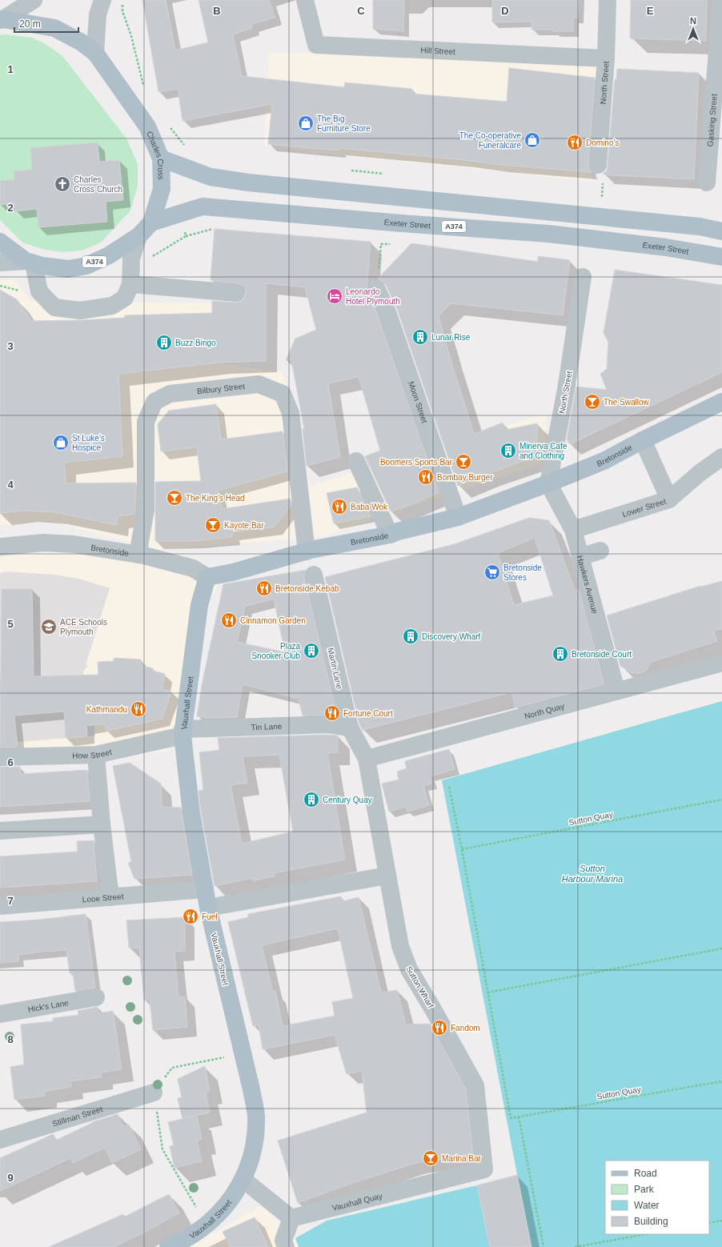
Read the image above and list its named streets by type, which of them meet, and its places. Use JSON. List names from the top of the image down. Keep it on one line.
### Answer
{"streets":{"main road":["Charles Cross","Exeter Street","A374","Bretonside","Vauxhall Street"],"street":["Hill Street","North Street","Gasking Street","Bilbury Street","Moon Street","Lower Street","Hawkers Avenue","Martin Lane","North Quay","Tin Lane","How Street","Looe Street","Sutton Wharf","Hick's Lane","Stillman Street","Vauxhall Quay"],"path":["Sutton Quay"]},"crossings":[["Hill Street","North Street"],["North Street","Bretonside"],["North Street","Hawkers Avenue"],["Charles Cross","Exeter Street"],["Bilbury Street","Bretonside"],["Moon Street","Bretonside"],["Bretonside","Hawkers Avenue"],["Bretonside","Vauxhall Street"],["Lower Street","Hawkers Avenue"],["Hawkers Avenue","North Quay"],["Martin Lane","North Quay"],["Martin Lane","Tin Lane"],["Martin Lane","Sutton Wharf"],["Vauxhall Street","Tin Lane"],["Vauxhall Street","How Street"],["Vauxhall Street","Looe Street"],["North Quay","Sutton Wharf"],["Tin Lane","How Street"],["Sutton Wharf","Vauxhall Quay"]],"water":["Sutton Harbour Marina"],"places":{"shop":["The Big Furniture Store","The Co-operative Funeralcare","St Luke's Hospice"],"restaurant":["Domino's","Bombay Burger","Baba Wok","Bretonside Kebab","Cinnamon Garden","Kathmandu","Fortune Court","Fuel","Fandom"],"church":["Charles Cross Church"],"hotel":["Leonardo Hotel Plymouth"],"building":["Lunar Rise","Buzz Bingo","Minerva Cafe and Clothing","Discovery Wharf","Plaza Snooker Club","Bretonside Court","Century Quay"],"bar":["The Swallow","Boomers Sports Bar","The King's Head","Kayote Bar","Marina Bar"],"supermarket":["Bretonside Stores"],"school or university":["ACE Schools Plymouth"]},"legend":["Road","Park","Water","Building"],"scale_bar":"20 m","north":"top","grid":{"columns":["B","C","D","E"],"rows":["1","2","3","4","5","6","7","8","9"]}}
